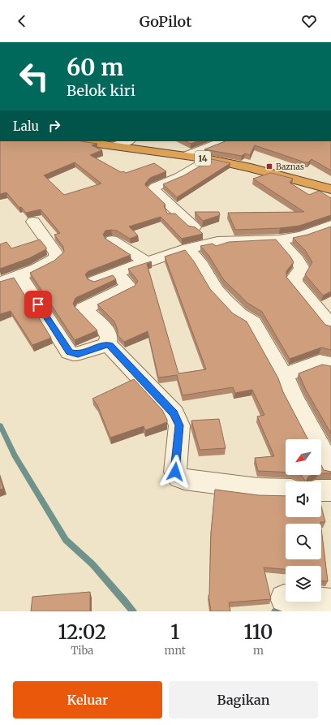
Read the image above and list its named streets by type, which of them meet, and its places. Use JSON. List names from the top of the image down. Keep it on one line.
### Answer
{"streets":{"highway":["14"]},"places":{"transit":["Baznas"]},"north":"bottom left","page":{"header":"GoPilot","turn":["60 m","Belok kiri"],"then":"Lalu","eta":["12:02","Tiba","1","mnt","110","m"],"buttons":["Keluar","Bagikan"]}}
